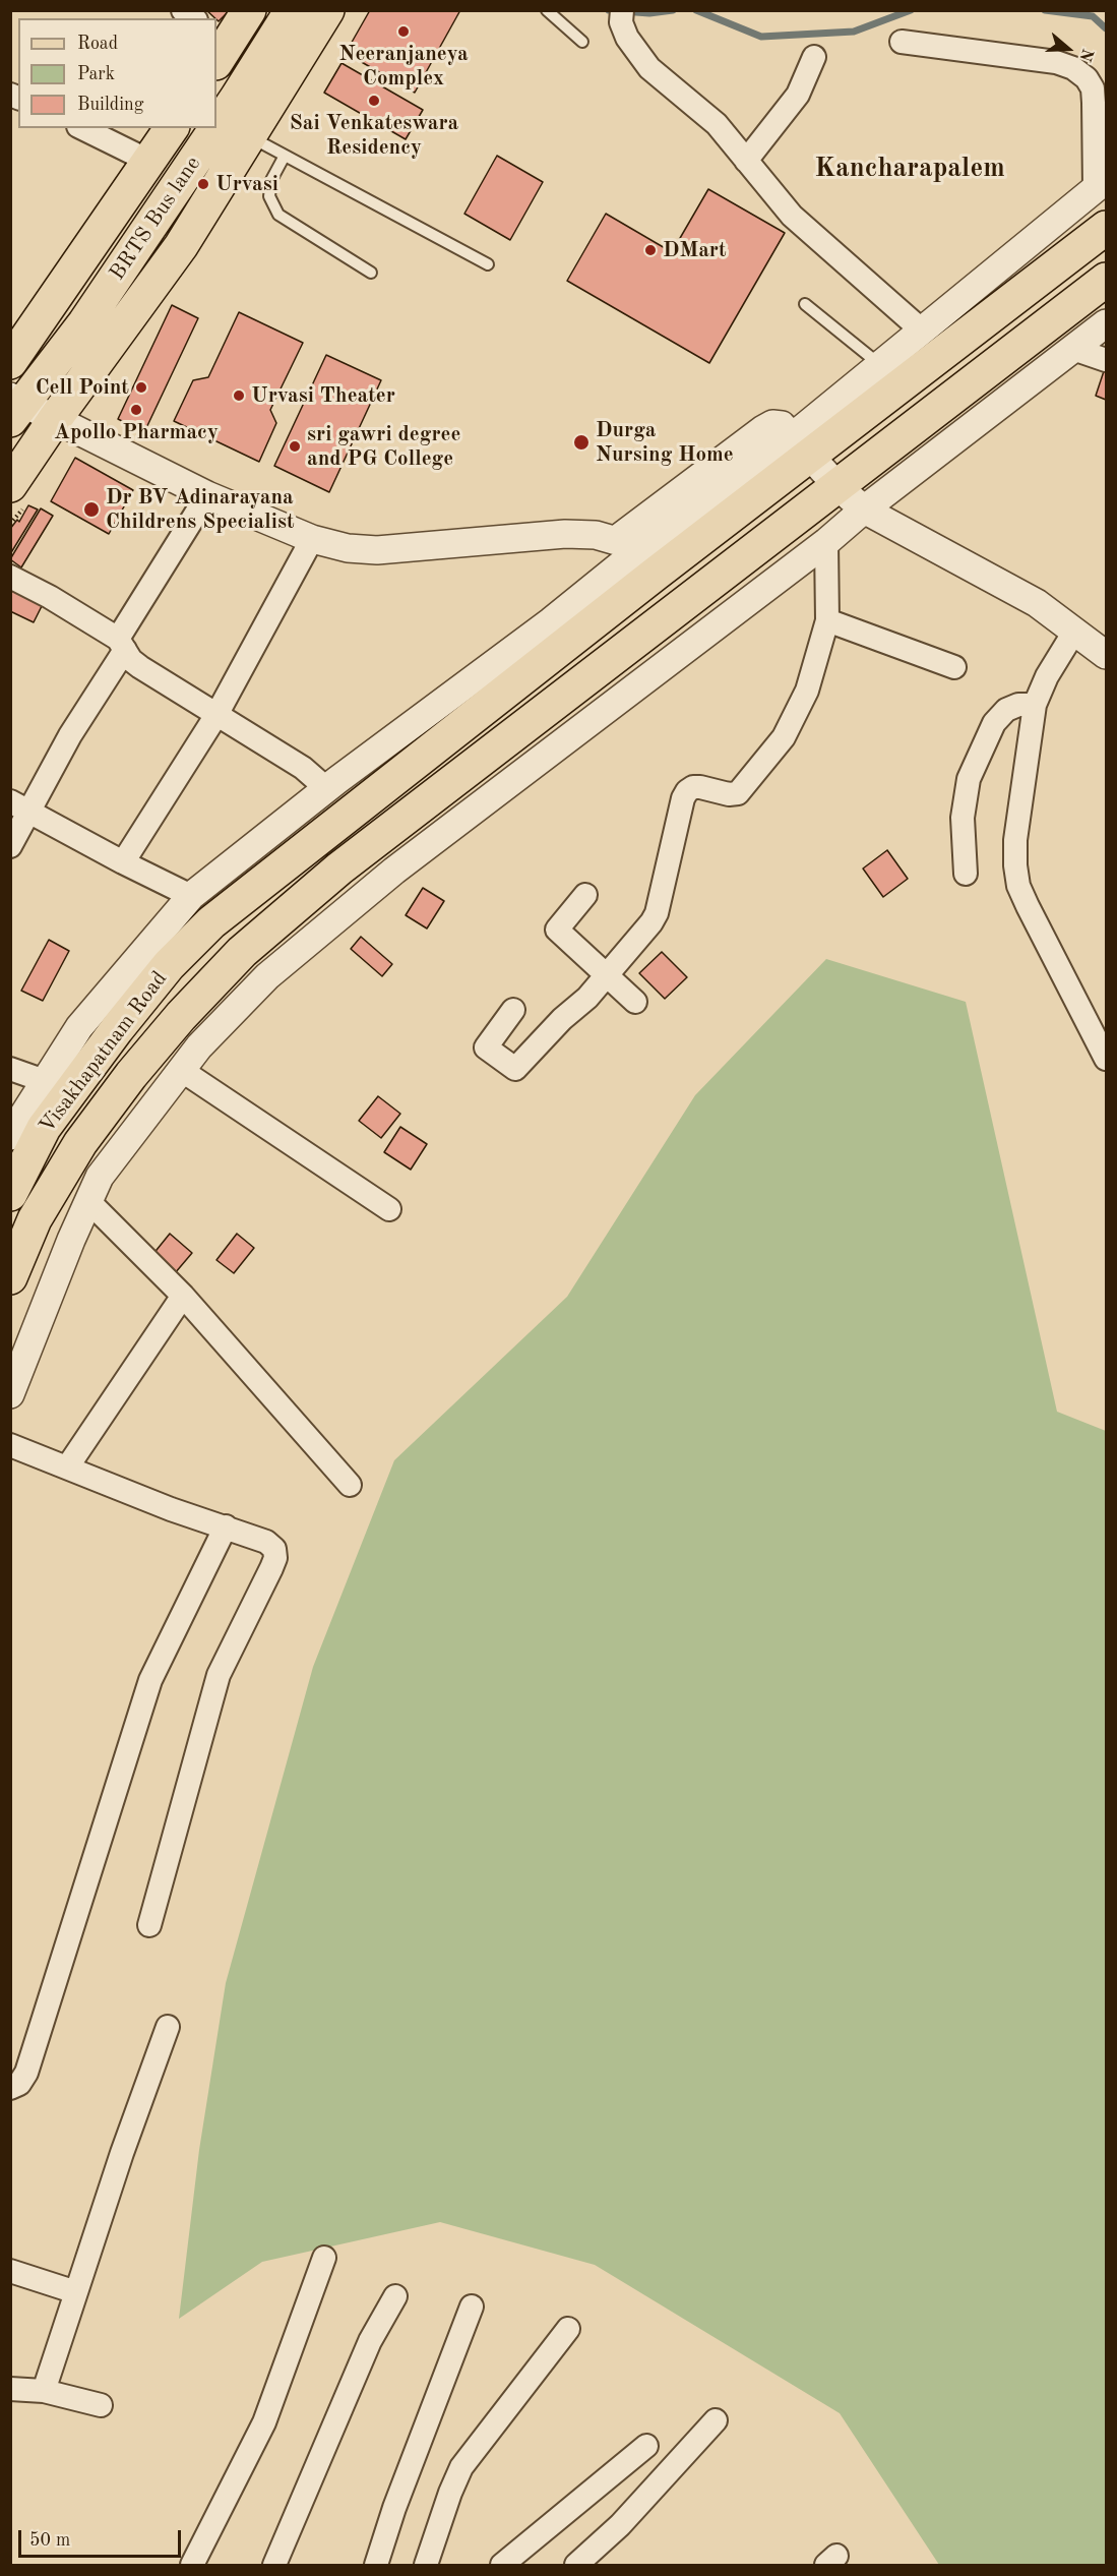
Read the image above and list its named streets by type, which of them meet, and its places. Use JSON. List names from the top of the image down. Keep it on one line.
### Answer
{"streets":{"main road":["BRTS Bus lane","Visakhapatnam Road"]},"districts":["Kancharapalem"],"places":["Neeranjaneya Complex","Sai Venkateswara Residency","Urvasi","DMart","Cell Point","Urvasi Theater","Apollo Pharmacy","Durga Nursing Home","sri gawri degree and PG College","Dr BV Adinarayana Childrens Specialist"],"legend":["Road","Park","Building"],"scale_bar":"50 m","north":"right"}
